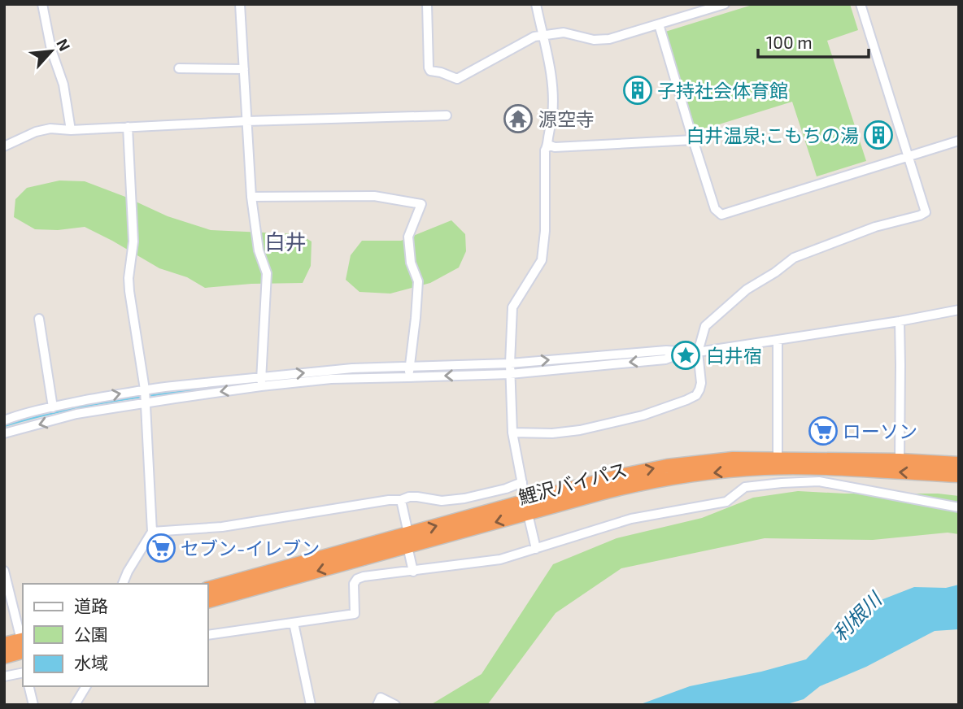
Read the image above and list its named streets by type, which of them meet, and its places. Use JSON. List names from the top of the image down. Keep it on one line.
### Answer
{"streets":{"highway":["鯉沢バイパス"]},"districts":["白井"],"water":["利根川"],"places":{"building":["子持社会体育館","白井温泉;こもちの湯"],"temple":["源空寺"],"place":["白井宿"],"supermarket":["ローソン","セブン-イレブン"]},"legend":["道路","公園","水域"],"scale_bar":"100 m","north":"top right"}
